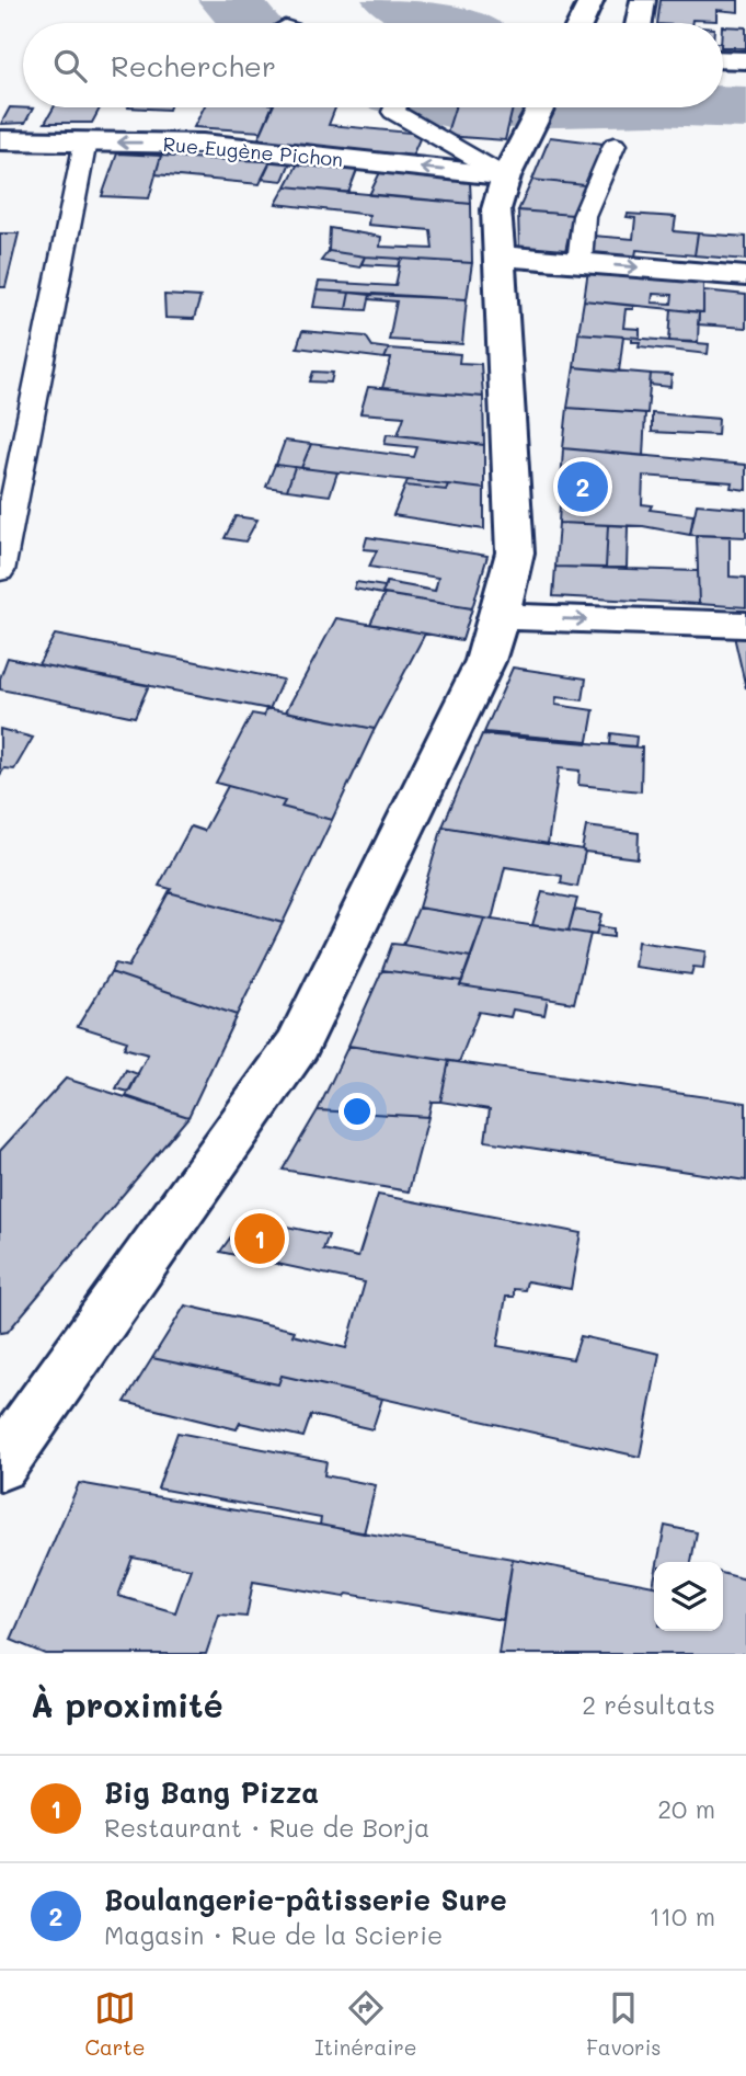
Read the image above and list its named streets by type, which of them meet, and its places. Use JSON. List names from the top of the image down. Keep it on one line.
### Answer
{"streets":{"street":["Rue Eugène Pichon"]},"one_way":["Rue Eugène Pichon"],"page":{"search":"Rechercher","pins":["2","1"],"heading":["À proximité","2 résultats"],"list":[{"mark":"1","name":"Big Bang Pizza","note":"Restaurant · Rue de Borja","value":"20 m"},{"mark":"2","name":"Boulangerie-pâtisserie Sure","note":"Magasin · Rue de la Scierie","value":"110 m"}],"nav":["Carte","Itinéraire","Favoris"]}}
